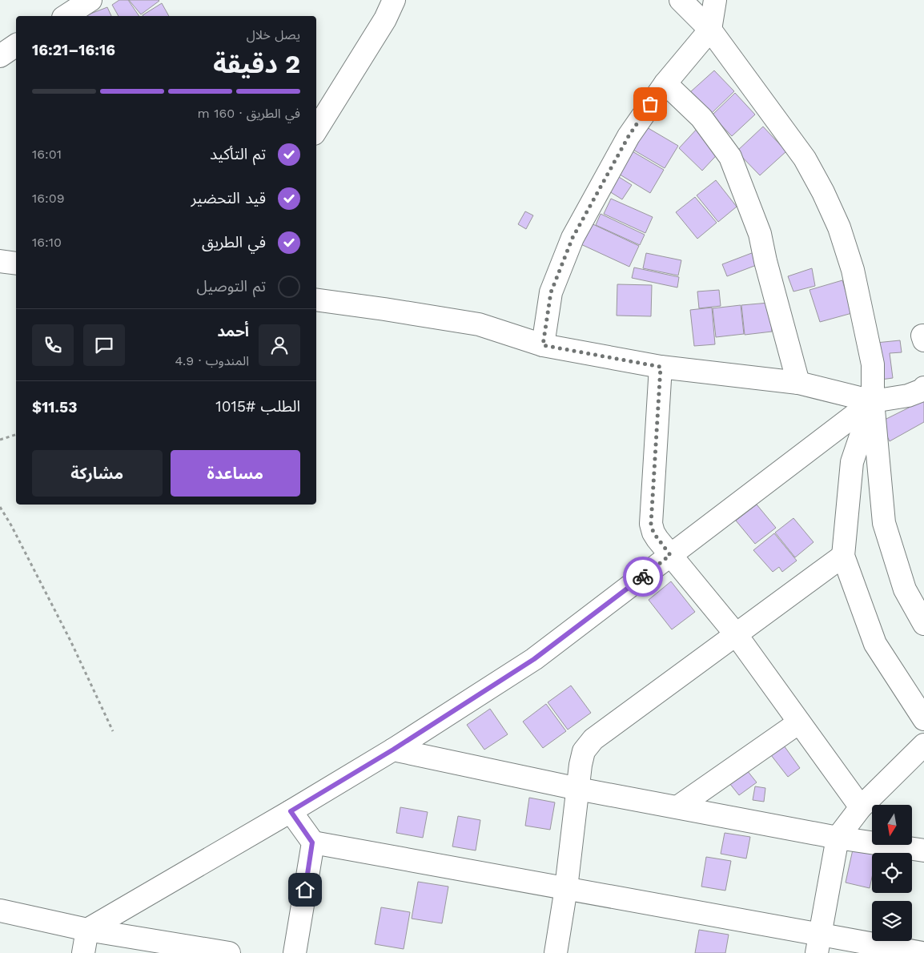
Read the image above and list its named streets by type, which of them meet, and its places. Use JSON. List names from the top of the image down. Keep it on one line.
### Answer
{"north":"bottom","page":{"heading":["2 دقيقة","يصل خلال","16:16–16:21"],"panel":["أحمد","المندوب · 4.9","الطلب #1015","$11.53"],"bar":"في الطريق · 160 m","list":[["تم التأكيد","16:01"],["قيد التحضير","16:09"],["في الطريق","16:10"],"تم التوصيل"],"buttons":["مساعدة","مشاركة"]}}
